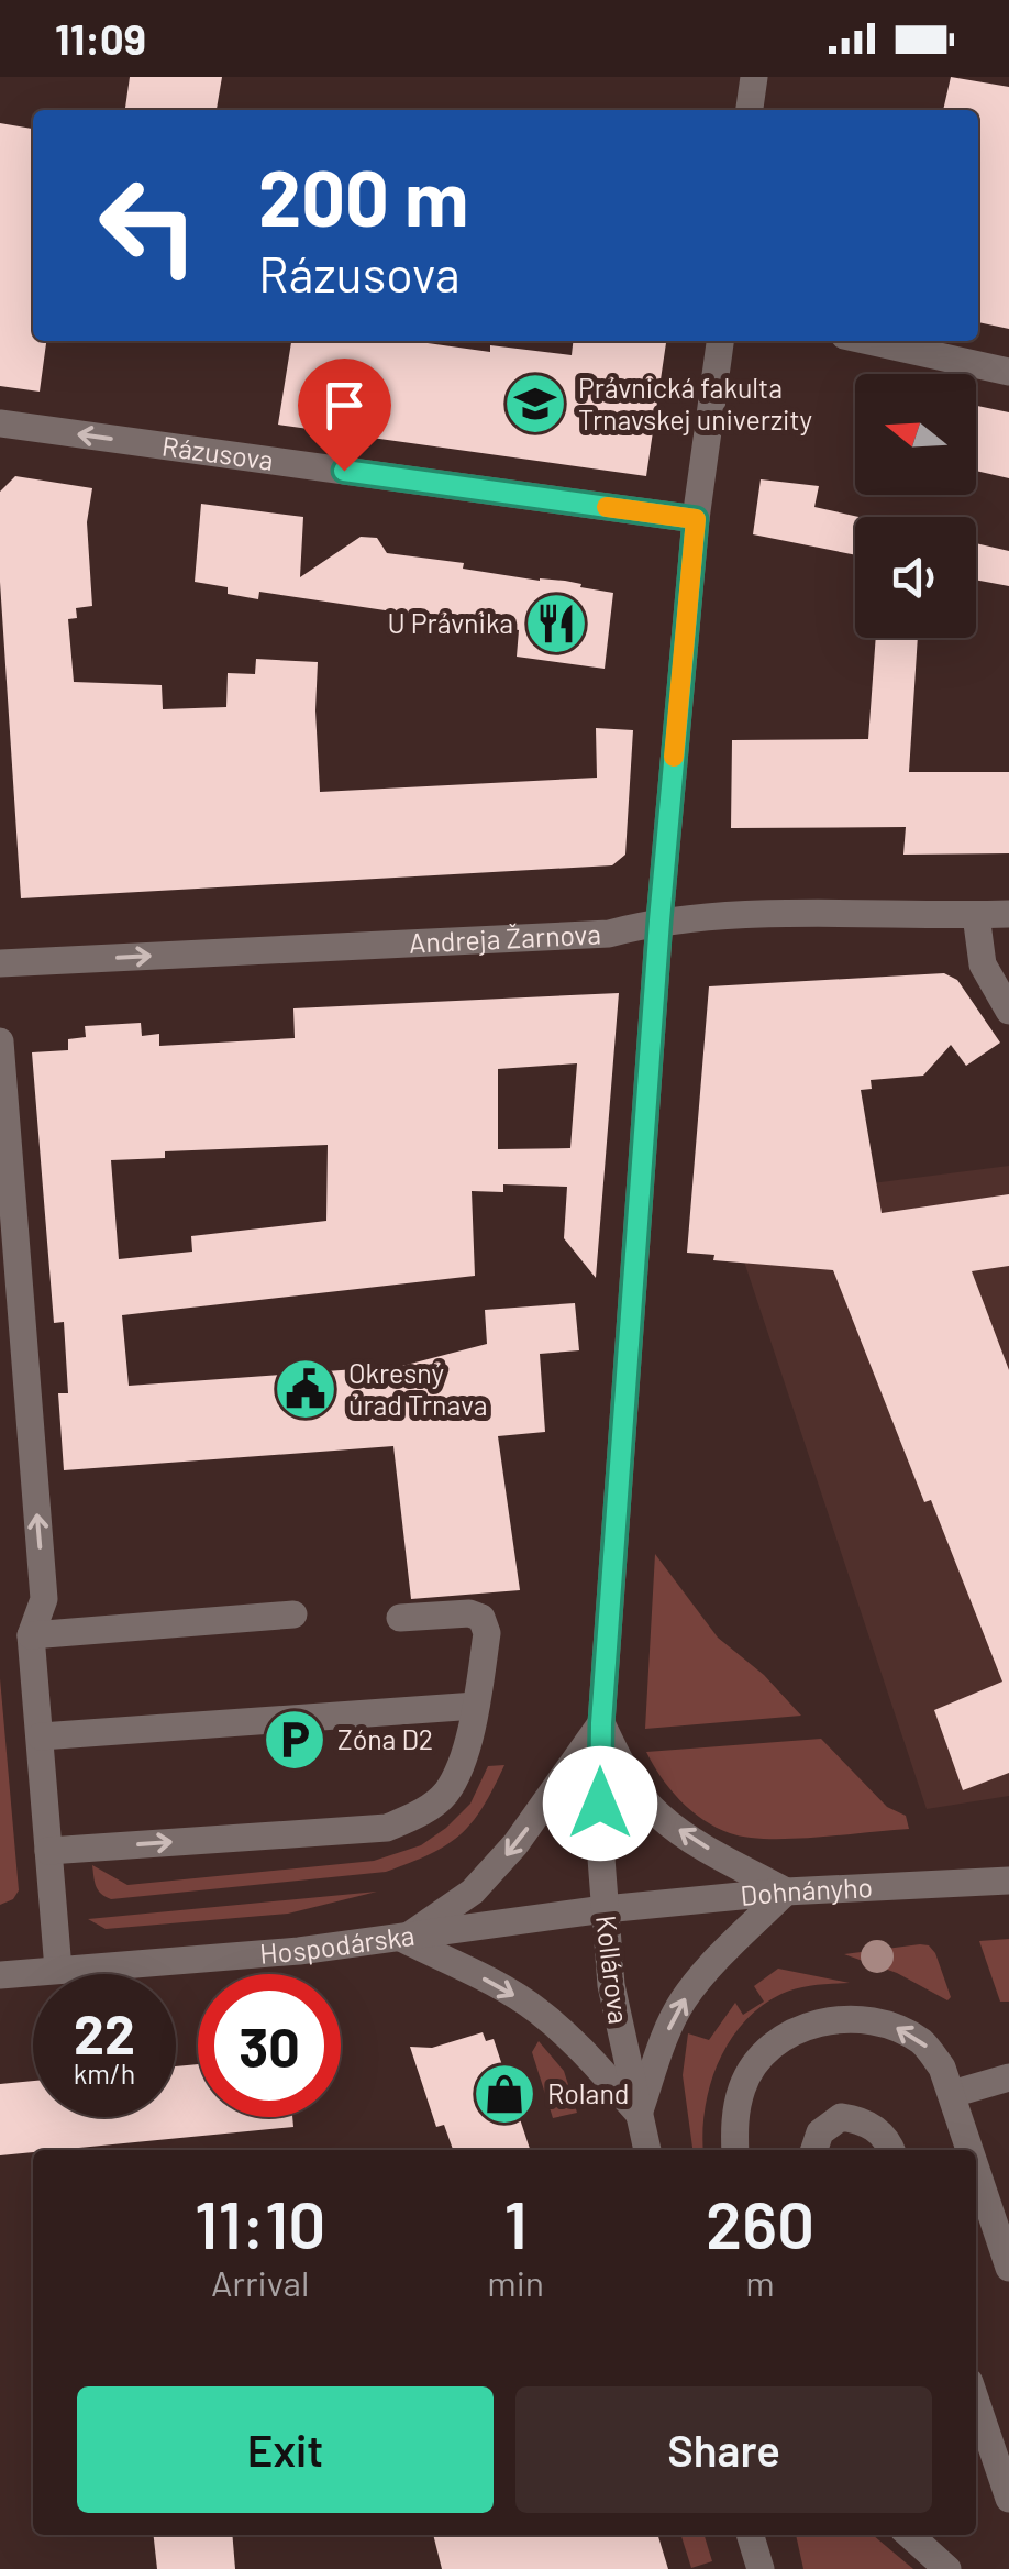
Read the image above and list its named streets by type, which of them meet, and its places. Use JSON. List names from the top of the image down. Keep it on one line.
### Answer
{"streets":{"street":["Rázusova","Andreja Žarnova","Dohnányho","Hospodárska","Kollárova"]},"crossings":[["Rázusova","Kollárova"],["Andreja Žarnova","Kollárova"],["Dohnányho","Hospodárska"],["Dohnányho","Kollárova"],["Hospodárska","Kollárova"]],"one_way":["Rázusova","Andreja Žarnova"],"places":{"school or university":["Právnická fakulta Trnavskej univerzity"],"restaurant":["U Právnika"],"public building":["Okresný úrad Trnava"],"parking":["Zóna D2"],"shop":["Roland"]},"north":"left","page":{"status":"11:09","turn":["200 m","Rázusova"],"speed":"22 km/h","limit":"30","eta":["11:10","Arrival","1","min","260","m"],"buttons":["Exit","Share"]}}
